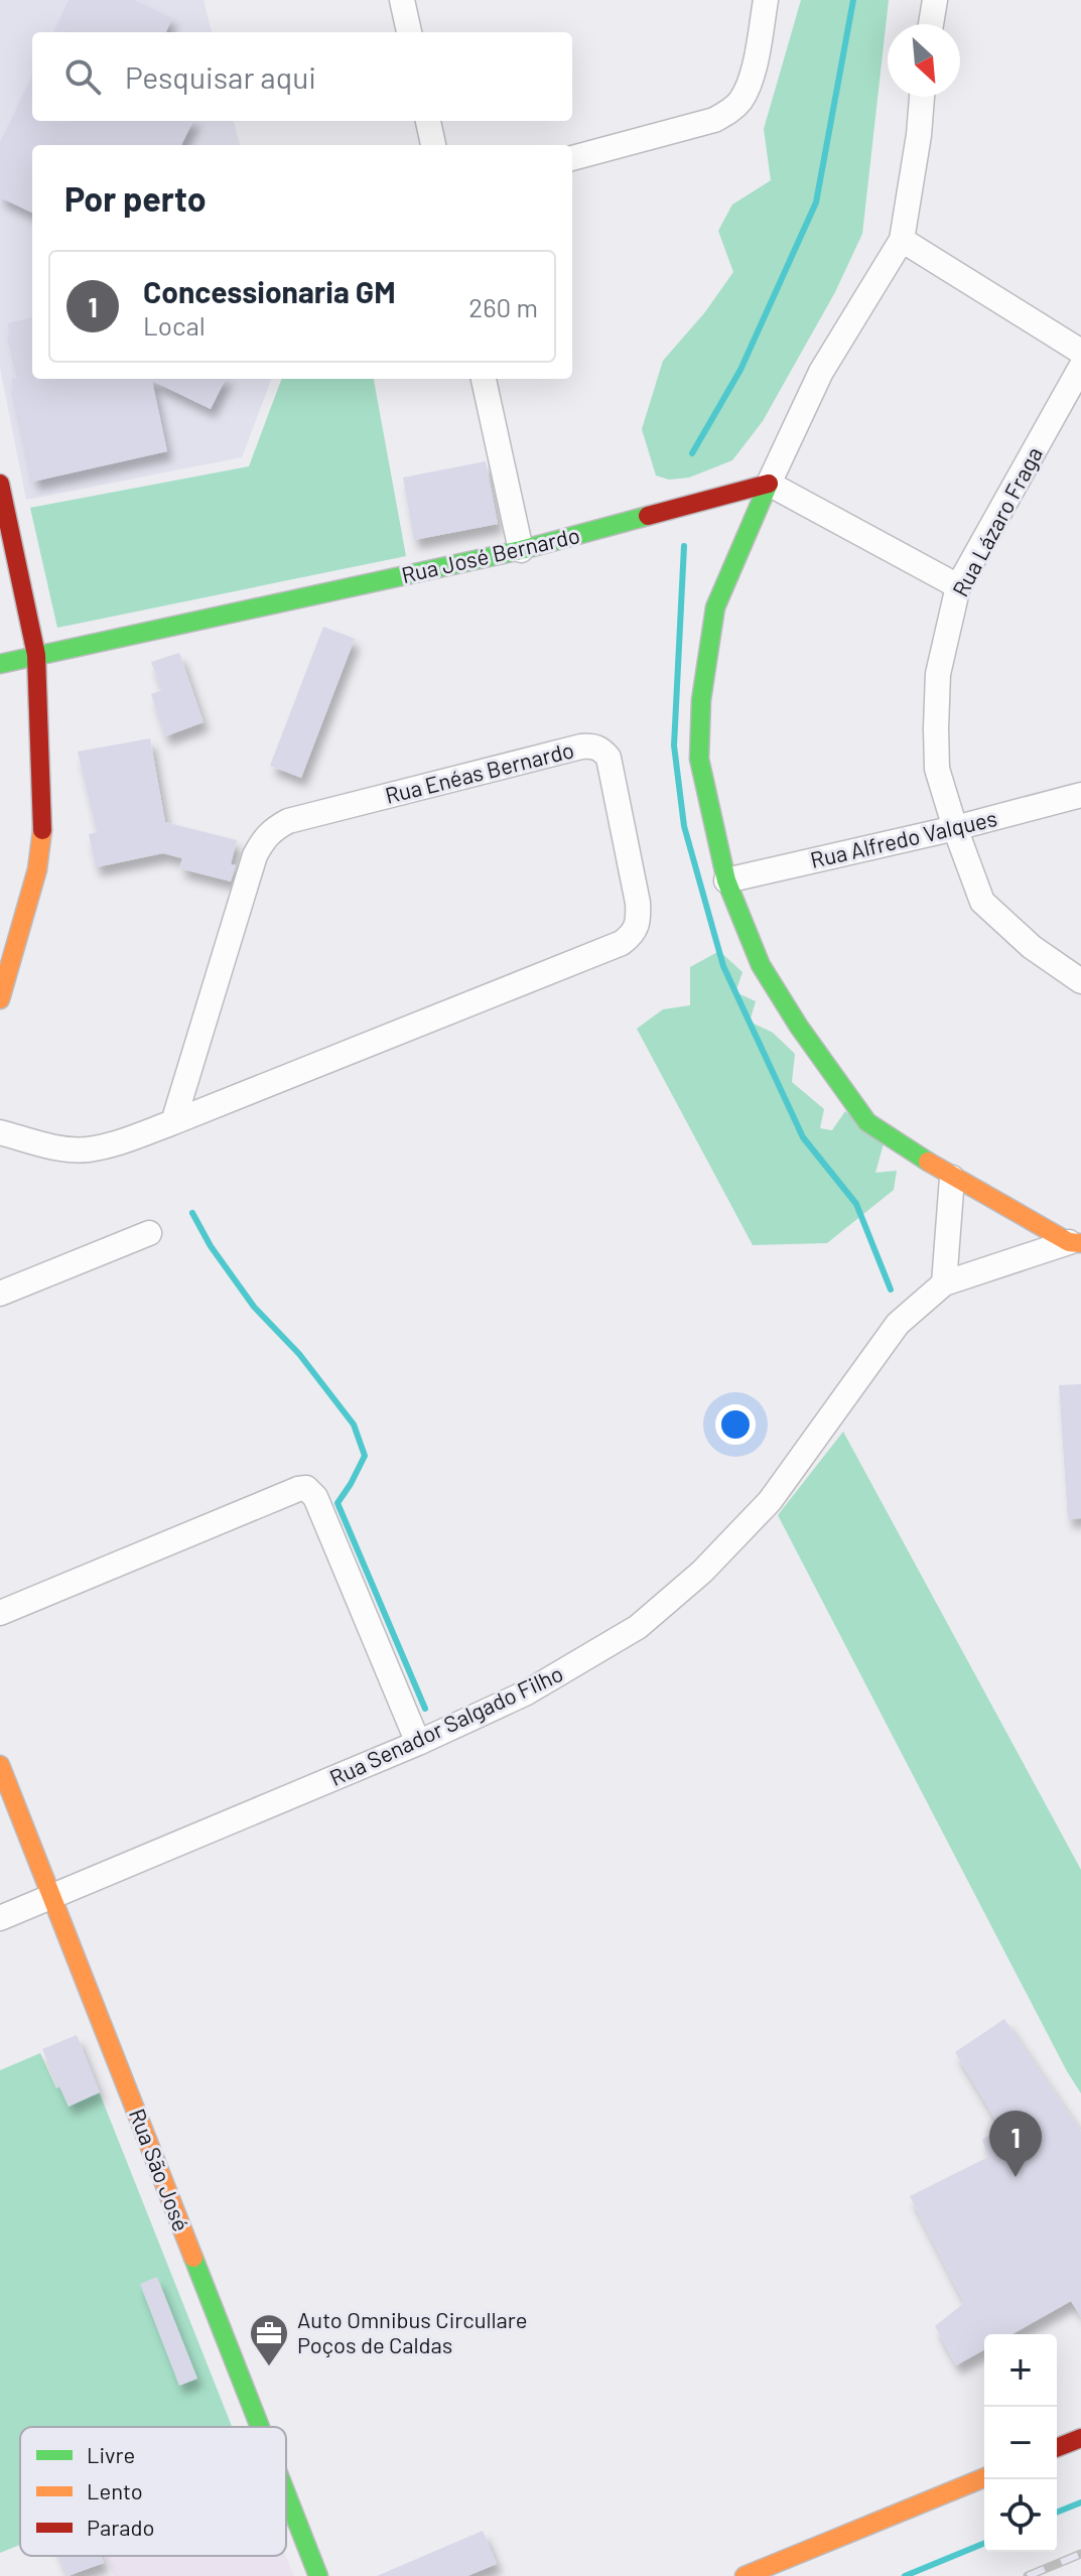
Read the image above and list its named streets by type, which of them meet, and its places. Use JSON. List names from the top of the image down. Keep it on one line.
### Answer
{"streets":{"street":["Rua Lázaro Fraga","Rua José Bernardo","Rua Enéas Bernardo","Rua Alfredo Valques","Rua Senador Salgado Filho","Rua São José"]},"crossings":[["Rua Lázaro Fraga","Rua Alfredo Valques"],["Rua Senador Salgado Filho","Rua São José"]],"places":{"office":["Auto Omnibus Circullare Poços de Caldas"]},"legend":["Livre","Lento","Parado"],"north":"bottom right","page":{"search":"Pesquisar aqui","heading":"Por perto","list":[{"mark":"1","name":"Concessionaria GM","note":"Local","value":"260 m"}],"pins":"1","map_buttons":["+","−"]}}
